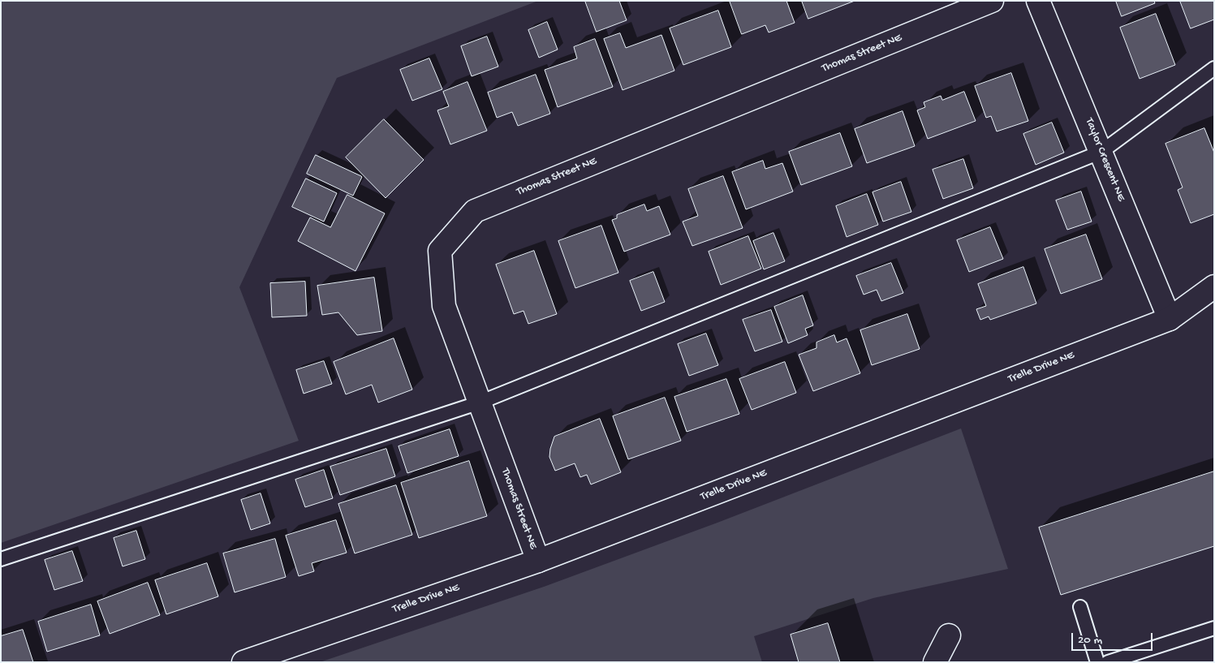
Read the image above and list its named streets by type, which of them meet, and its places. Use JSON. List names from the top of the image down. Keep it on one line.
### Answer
{"streets":{"street":["Thomas Street NE","Taylor Crescent NE","Trelle Drive NE"]},"crossings":[["Thomas Street NE","Trelle Drive NE"],["Taylor Crescent NE","Trelle Drive NE"]],"scale_bar":"20 m"}
